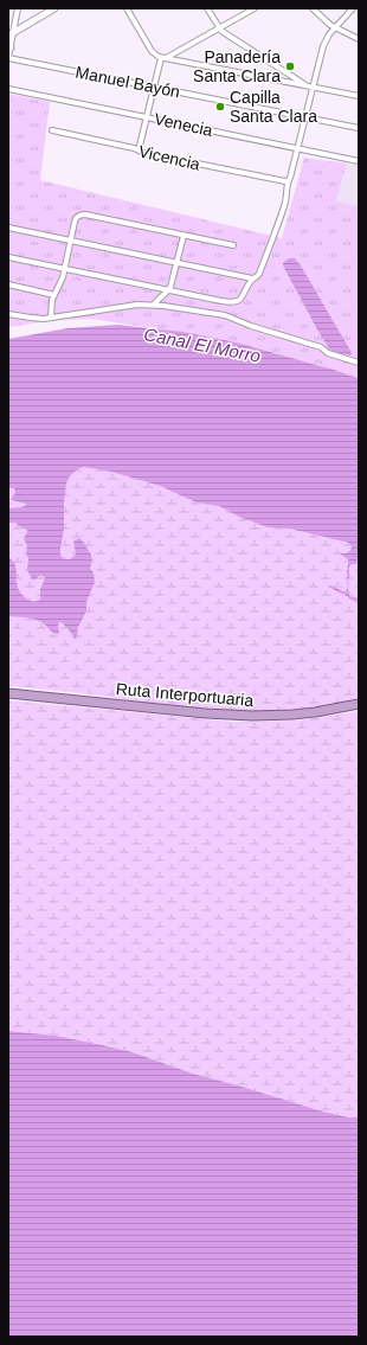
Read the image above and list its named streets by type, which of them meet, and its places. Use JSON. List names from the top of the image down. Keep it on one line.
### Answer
{"streets":{"highway":["Ruta Interportuaria"],"street":["Manuel Bayón","Venecia","Vicencia"]},"water":["Canal El Morro"],"places":["Panadería Santa Clara","Capilla Santa Clara"]}
